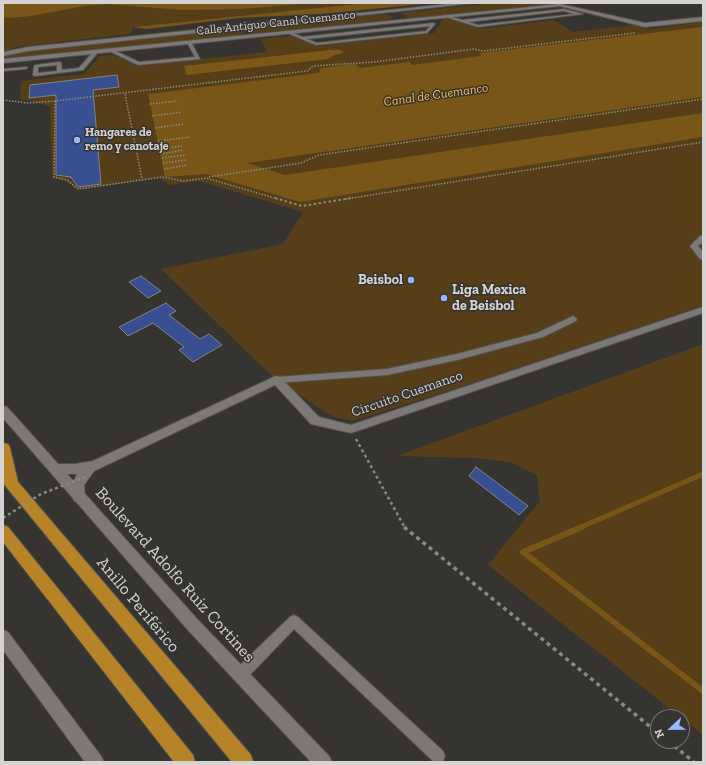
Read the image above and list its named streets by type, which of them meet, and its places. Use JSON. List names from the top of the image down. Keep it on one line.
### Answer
{"streets":{"highway":["Anillo Periférico"],"street":["Calle Antiguo Canal Cuemanco","Circuito Cuemanco","Boulevard Adolfo Ruiz Cortines"]},"water":["Canal de Cuemanco"],"places":["Hangares de remo y canotaje","Beisbol","Liga Mexica de Beisbol"],"north":"left"}
